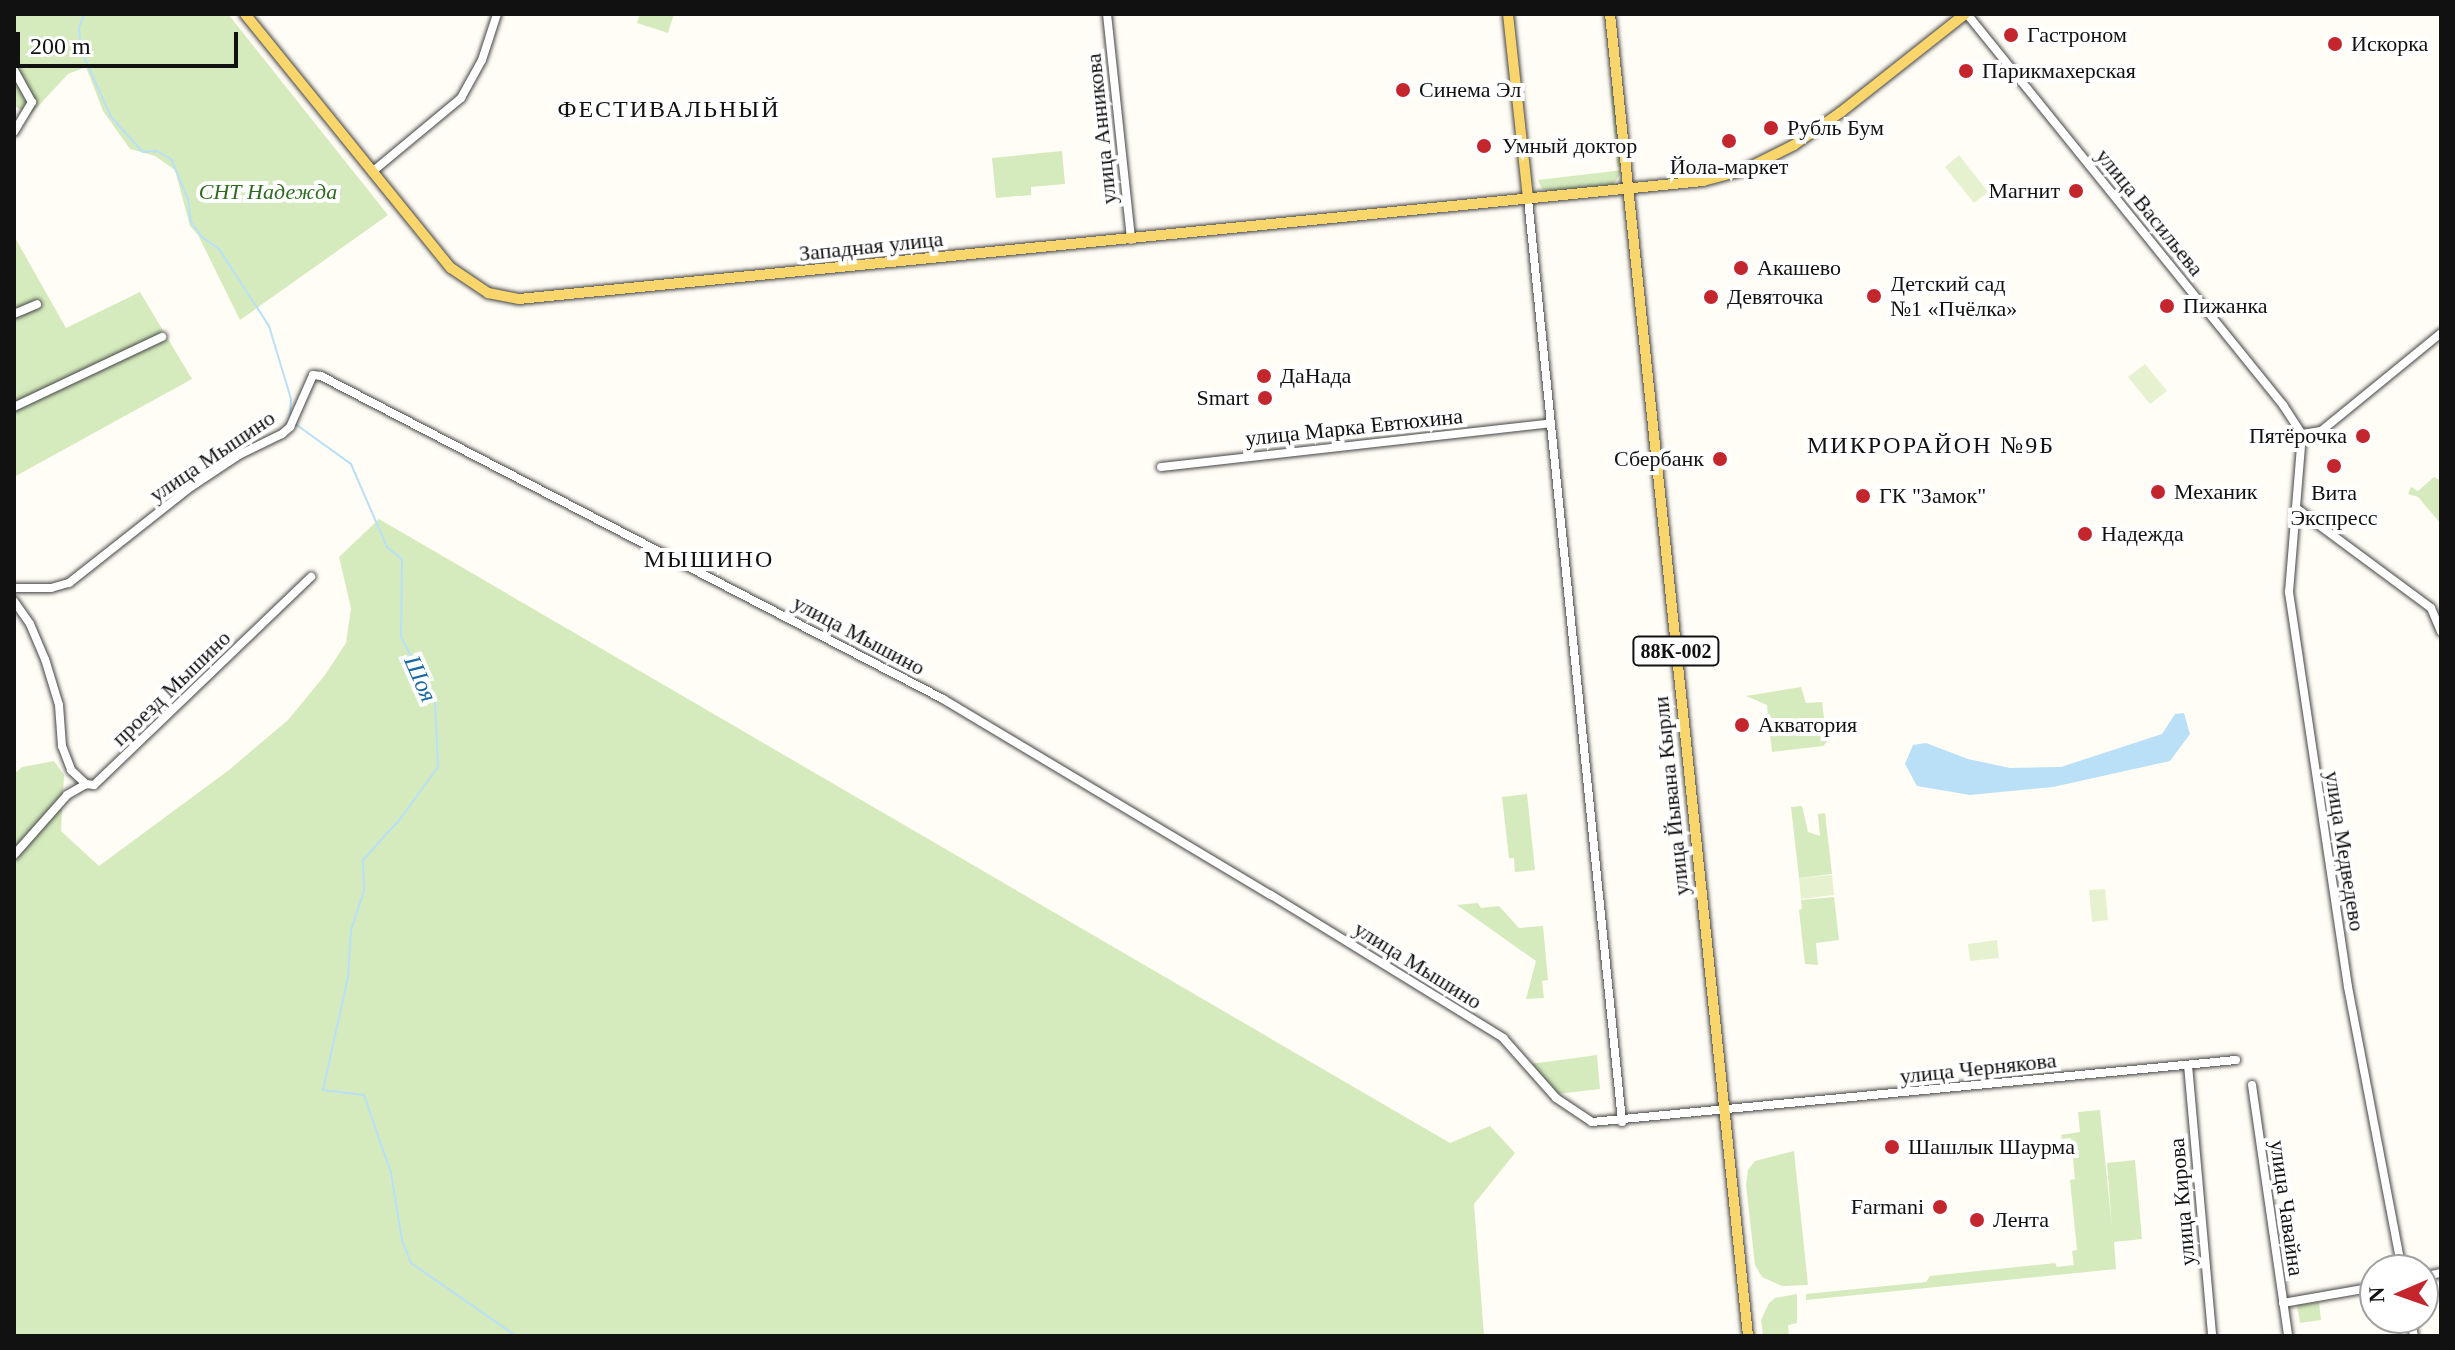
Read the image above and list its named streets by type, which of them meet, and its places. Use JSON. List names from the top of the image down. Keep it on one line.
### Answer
{"streets":{"main road":["Западная улица","88К-002","улица Йывана Кырли"],"street":["улица Анникова","улица Васильева","улица Марка Евтюхина","улица Мышино","проезд Мышино","улица Медведево","улица Чернякова","улица Кирова","улица Чавайна"]},"crossings":[["улица Анникова","Западная улица"],["улица Васильева","Западная улица"],["улица Васильева","улица Медведево"],["Западная улица","улица Йывана Кырли"],["улица Мышино","улица Чернякова"],["улица Йывана Кырли","улица Чернякова"],["улица Чернякова","улица Кирова"]],"districts":["ФЕСТИВАЛЬНЫЙ","МИКРОРАЙОН №9Б","МЫШИНО"],"water":["Шоя"],"parks":["СНТ Надежда"],"places":["Гастроном","Искорка","Парикмахерская","Синема Эл","Рубль Бум","Йола-маркет","Умный доктор","Магнит","Акашево","Детский сад №1 «Пчёлка»","Девяточка","Пижанка","ДаНада","Smart","Пятёрочка","Сбербанк","Вита Экспресс","Механик","ГК \"Замок\"","Надежда","Акватория","Шашлык Шаурма","Farmani","Лента"],"scale_bar":"200 m","north":"left"}
